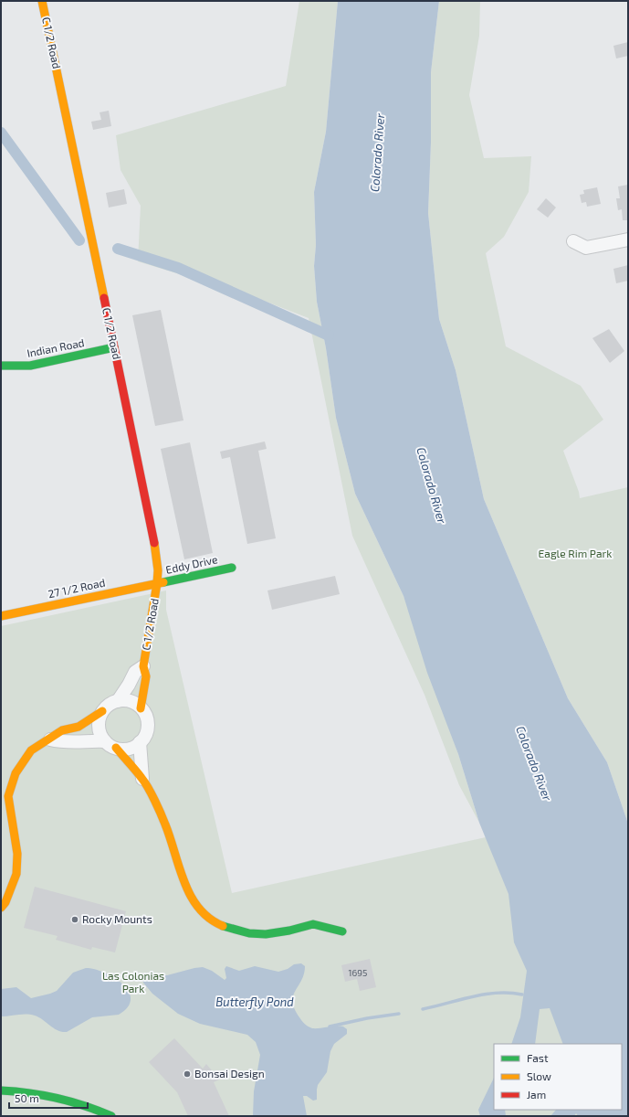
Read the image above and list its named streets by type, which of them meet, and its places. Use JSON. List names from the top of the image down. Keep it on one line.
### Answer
{"streets":{"street":["C 1/2 Road","Indian Road","Eddy Drive","27 1/2 Road"]},"crossings":[["C 1/2 Road","Indian Road"],["C 1/2 Road","Eddy Drive"],["C 1/2 Road","27 1/2 Road"],["Eddy Drive","27 1/2 Road"]],"water":["Colorado River","Butterfly Pond"],"parks":["Eagle Rim Park","Las Colonias Park"],"places":["Rocky Mounts","Bonsai Design"],"house_numbers":["1695"],"legend":["Fast","Slow","Jam"],"scale_bar":"50 m"}
